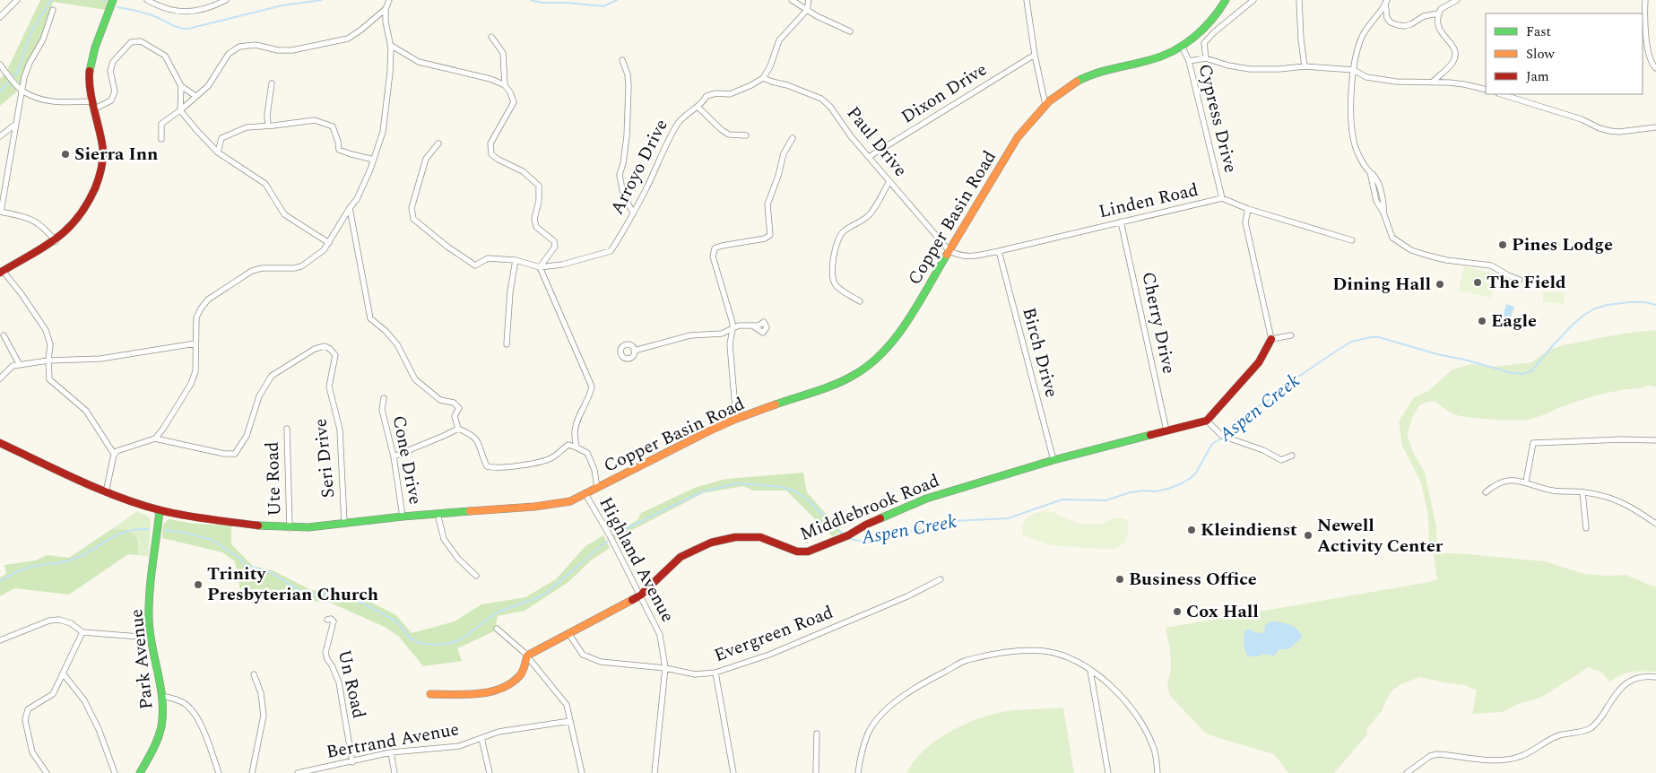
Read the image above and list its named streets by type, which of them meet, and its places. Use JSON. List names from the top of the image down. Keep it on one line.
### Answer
{"streets":{"street":["Dixon Drive","Cypress Drive","Paul Drive","Arroyo Drive","Linden Road","Copper Basin Road","Cherry Drive","Birch Drive","Seri Drive","Cone Drive","Ute Road","Middlebrook Road","Highland Avenue","Evergreen Road","Park Avenue","Un Road","Bertrand Avenue"]},"crossings":[["Dixon Drive","Paul Drive"],["Cypress Drive","Linden Road"],["Cypress Drive","Copper Basin Road"],["Paul Drive","Arroyo Drive"],["Paul Drive","Linden Road"],["Paul Drive","Copper Basin Road"],["Linden Road","Copper Basin Road"],["Linden Road","Cherry Drive"],["Linden Road","Birch Drive"],["Copper Basin Road","Seri Drive"],["Copper Basin Road","Cone Drive"],["Copper Basin Road","Ute Road"],["Copper Basin Road","Highland Avenue"],["Copper Basin Road","Park Avenue"],["Cherry Drive","Middlebrook Road"],["Birch Drive","Middlebrook Road"],["Middlebrook Road","Highland Avenue"],["Middlebrook Road","Evergreen Road"],["Highland Avenue","Evergreen Road"],["Un Road","Bertrand Avenue"]],"water":["Aspen Creek"],"places":["Sierra Inn","Pines Lodge","The Field","Dining Hall","Eagle","Kleindienst","Newell Activity Center","Business Office","Trinity Presbyterian Church","Cox Hall"],"legend":["Fast","Slow","Jam"]}
